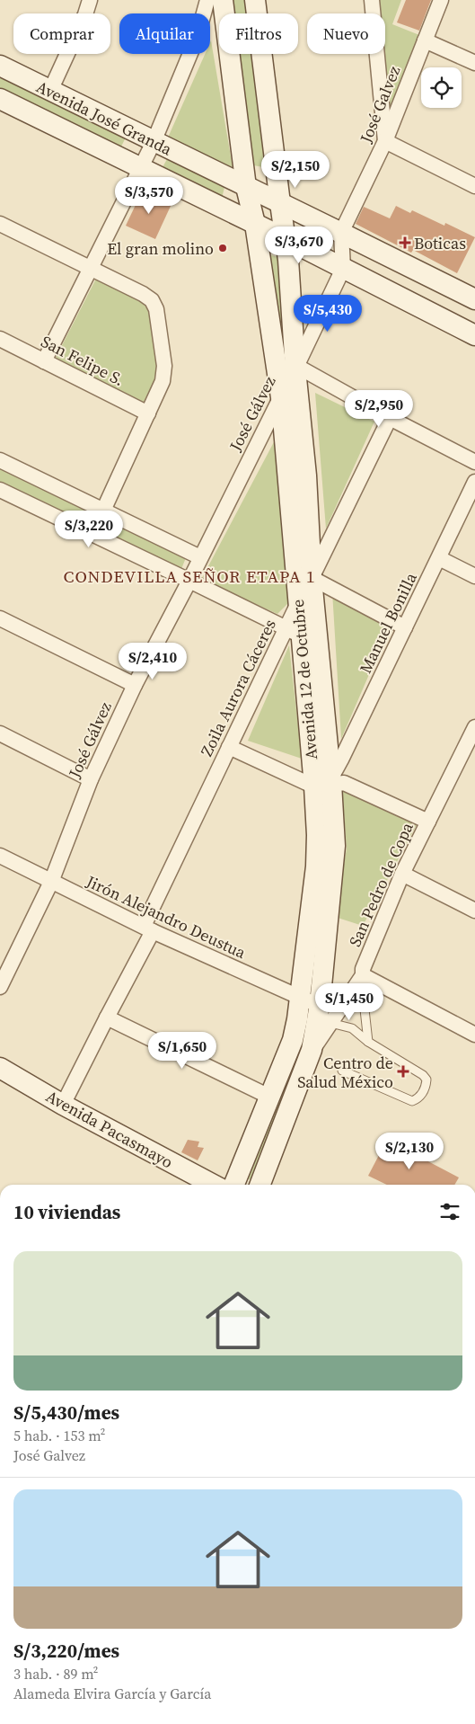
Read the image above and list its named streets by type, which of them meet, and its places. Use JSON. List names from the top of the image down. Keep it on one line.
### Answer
{"streets":{"main road":["Avenida José Granda","Avenida 12 de Octubre","Avenida Pacasmayo"],"street":["José Galvez","San Felipe S.","José Gálvez","Manuel Bonilla","Zoila Aurora Cáceres","San Pedro de Copa","Jirón Alejandro Deustua"]},"crossings":[["José Galvez","Avenida José Granda"],["José Galvez","José Gálvez"],["José Galvez","Avenida 12 de Octubre"],["Avenida José Granda","Avenida 12 de Octubre"],["José Gálvez","Avenida 12 de Octubre"],["José Gálvez","Jirón Alejandro Deustua"],["Manuel Bonilla","Avenida 12 de Octubre"],["Avenida 12 de Octubre","Zoila Aurora Cáceres"],["Avenida 12 de Octubre","San Pedro de Copa"],["Avenida 12 de Octubre","Jirón Alejandro Deustua"],["Zoila Aurora Cáceres","Jirón Alejandro Deustua"],["Zoila Aurora Cáceres","Avenida Pacasmayo"]],"districts":["CONDEVILLA SEÑOR ETAPA 1"],"places":{"health":["Boticas","Centro de Salud México"],"other":["El gran molino"]},"page":{"chip":["Comprar","Alquilar","Filtros","Nuevo"],"price":["S/2,150","S/3,570","S/3,670","S/5,430","S/2,950","S/3,220","S/2,410","S/1,450","S/1,650","S/2,130"],"heading":"10 viviendas","list":[{"name":"S/5,430/mes","note":"5 hab. · 153 m² · José Galvez"},{"name":"S/3,220/mes","note":"3 hab. · 89 m² · Alameda Elvira García y García"}]}}
